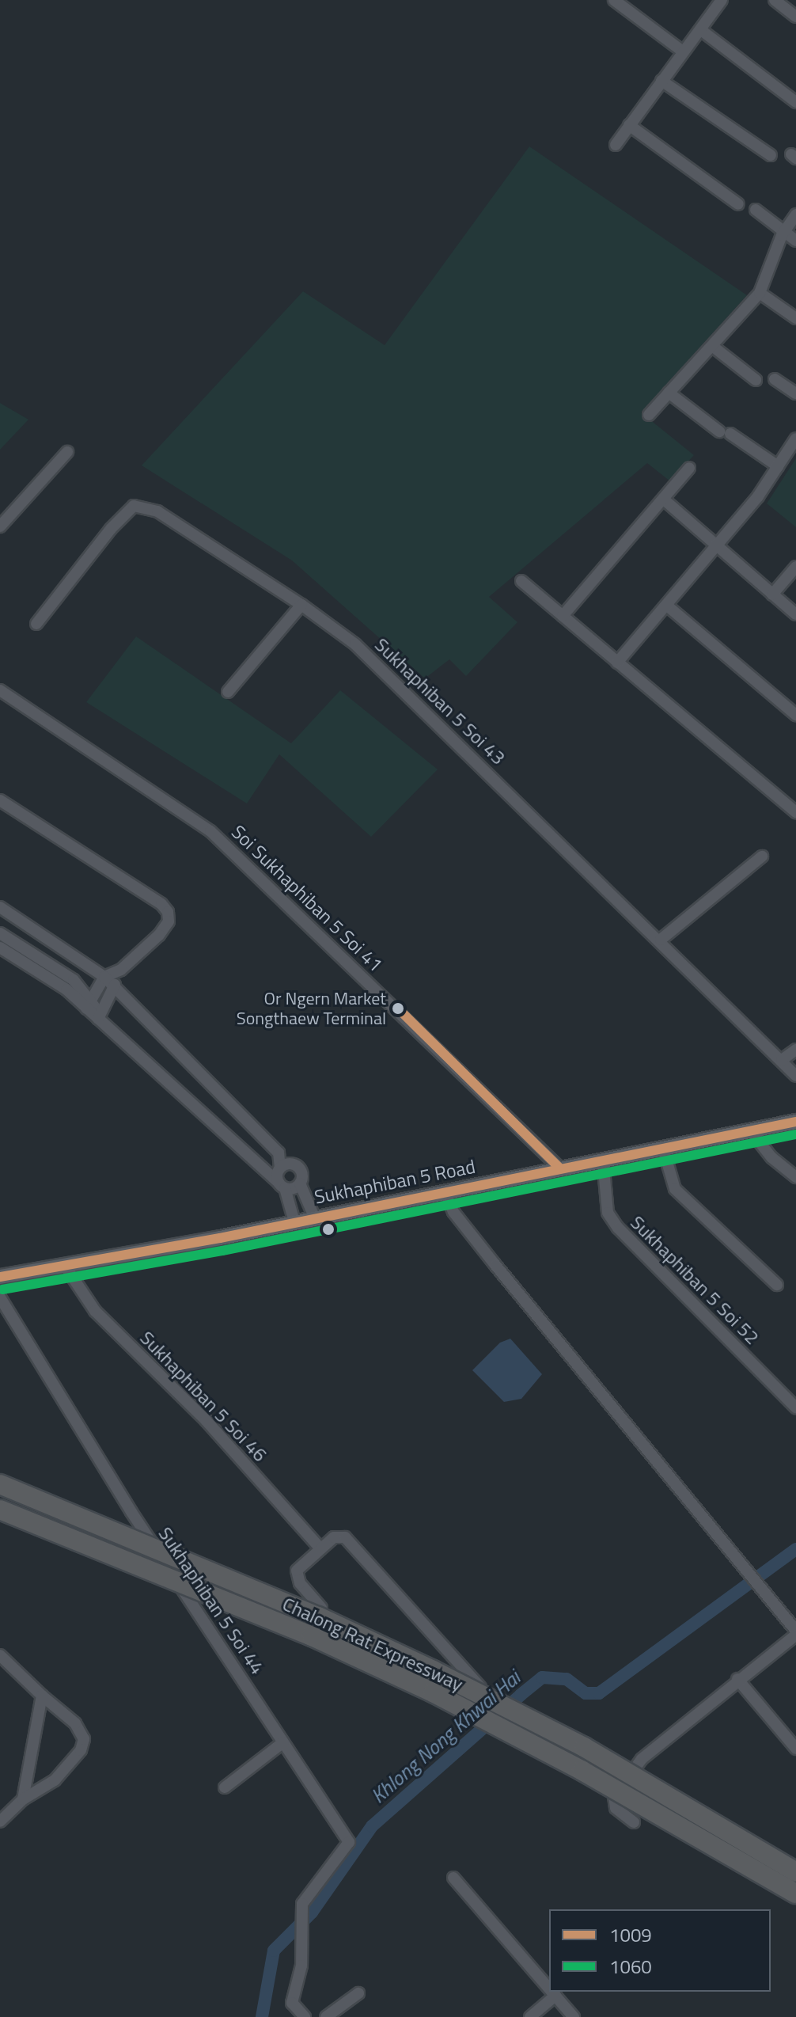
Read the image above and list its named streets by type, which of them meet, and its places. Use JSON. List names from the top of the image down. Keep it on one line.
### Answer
{"streets":{"highway":["Chalong Rat Expressway"],"main road":["Sukhaphiban 5 Road"],"street":["Sukhaphiban 5 Soi 43","Soi Sukhaphiban 5 Soi 41","Sukhaphiban 5 Soi 52","Sukhaphiban 5 Soi 46","Sukhaphiban 5 Soi 44"]},"crossings":[["Soi Sukhaphiban 5 Soi 41","Sukhaphiban 5 Road"],["Sukhaphiban 5 Road","Sukhaphiban 5 Soi 52"],["Sukhaphiban 5 Road","Sukhaphiban 5 Soi 46"]],"water":["Khlong Nong Khwai Hai"],"places":["Or Ngern Market Songthaew Terminal"],"lines":["transit line 1009","transit line 1060"],"legend":["1009","1060"]}
